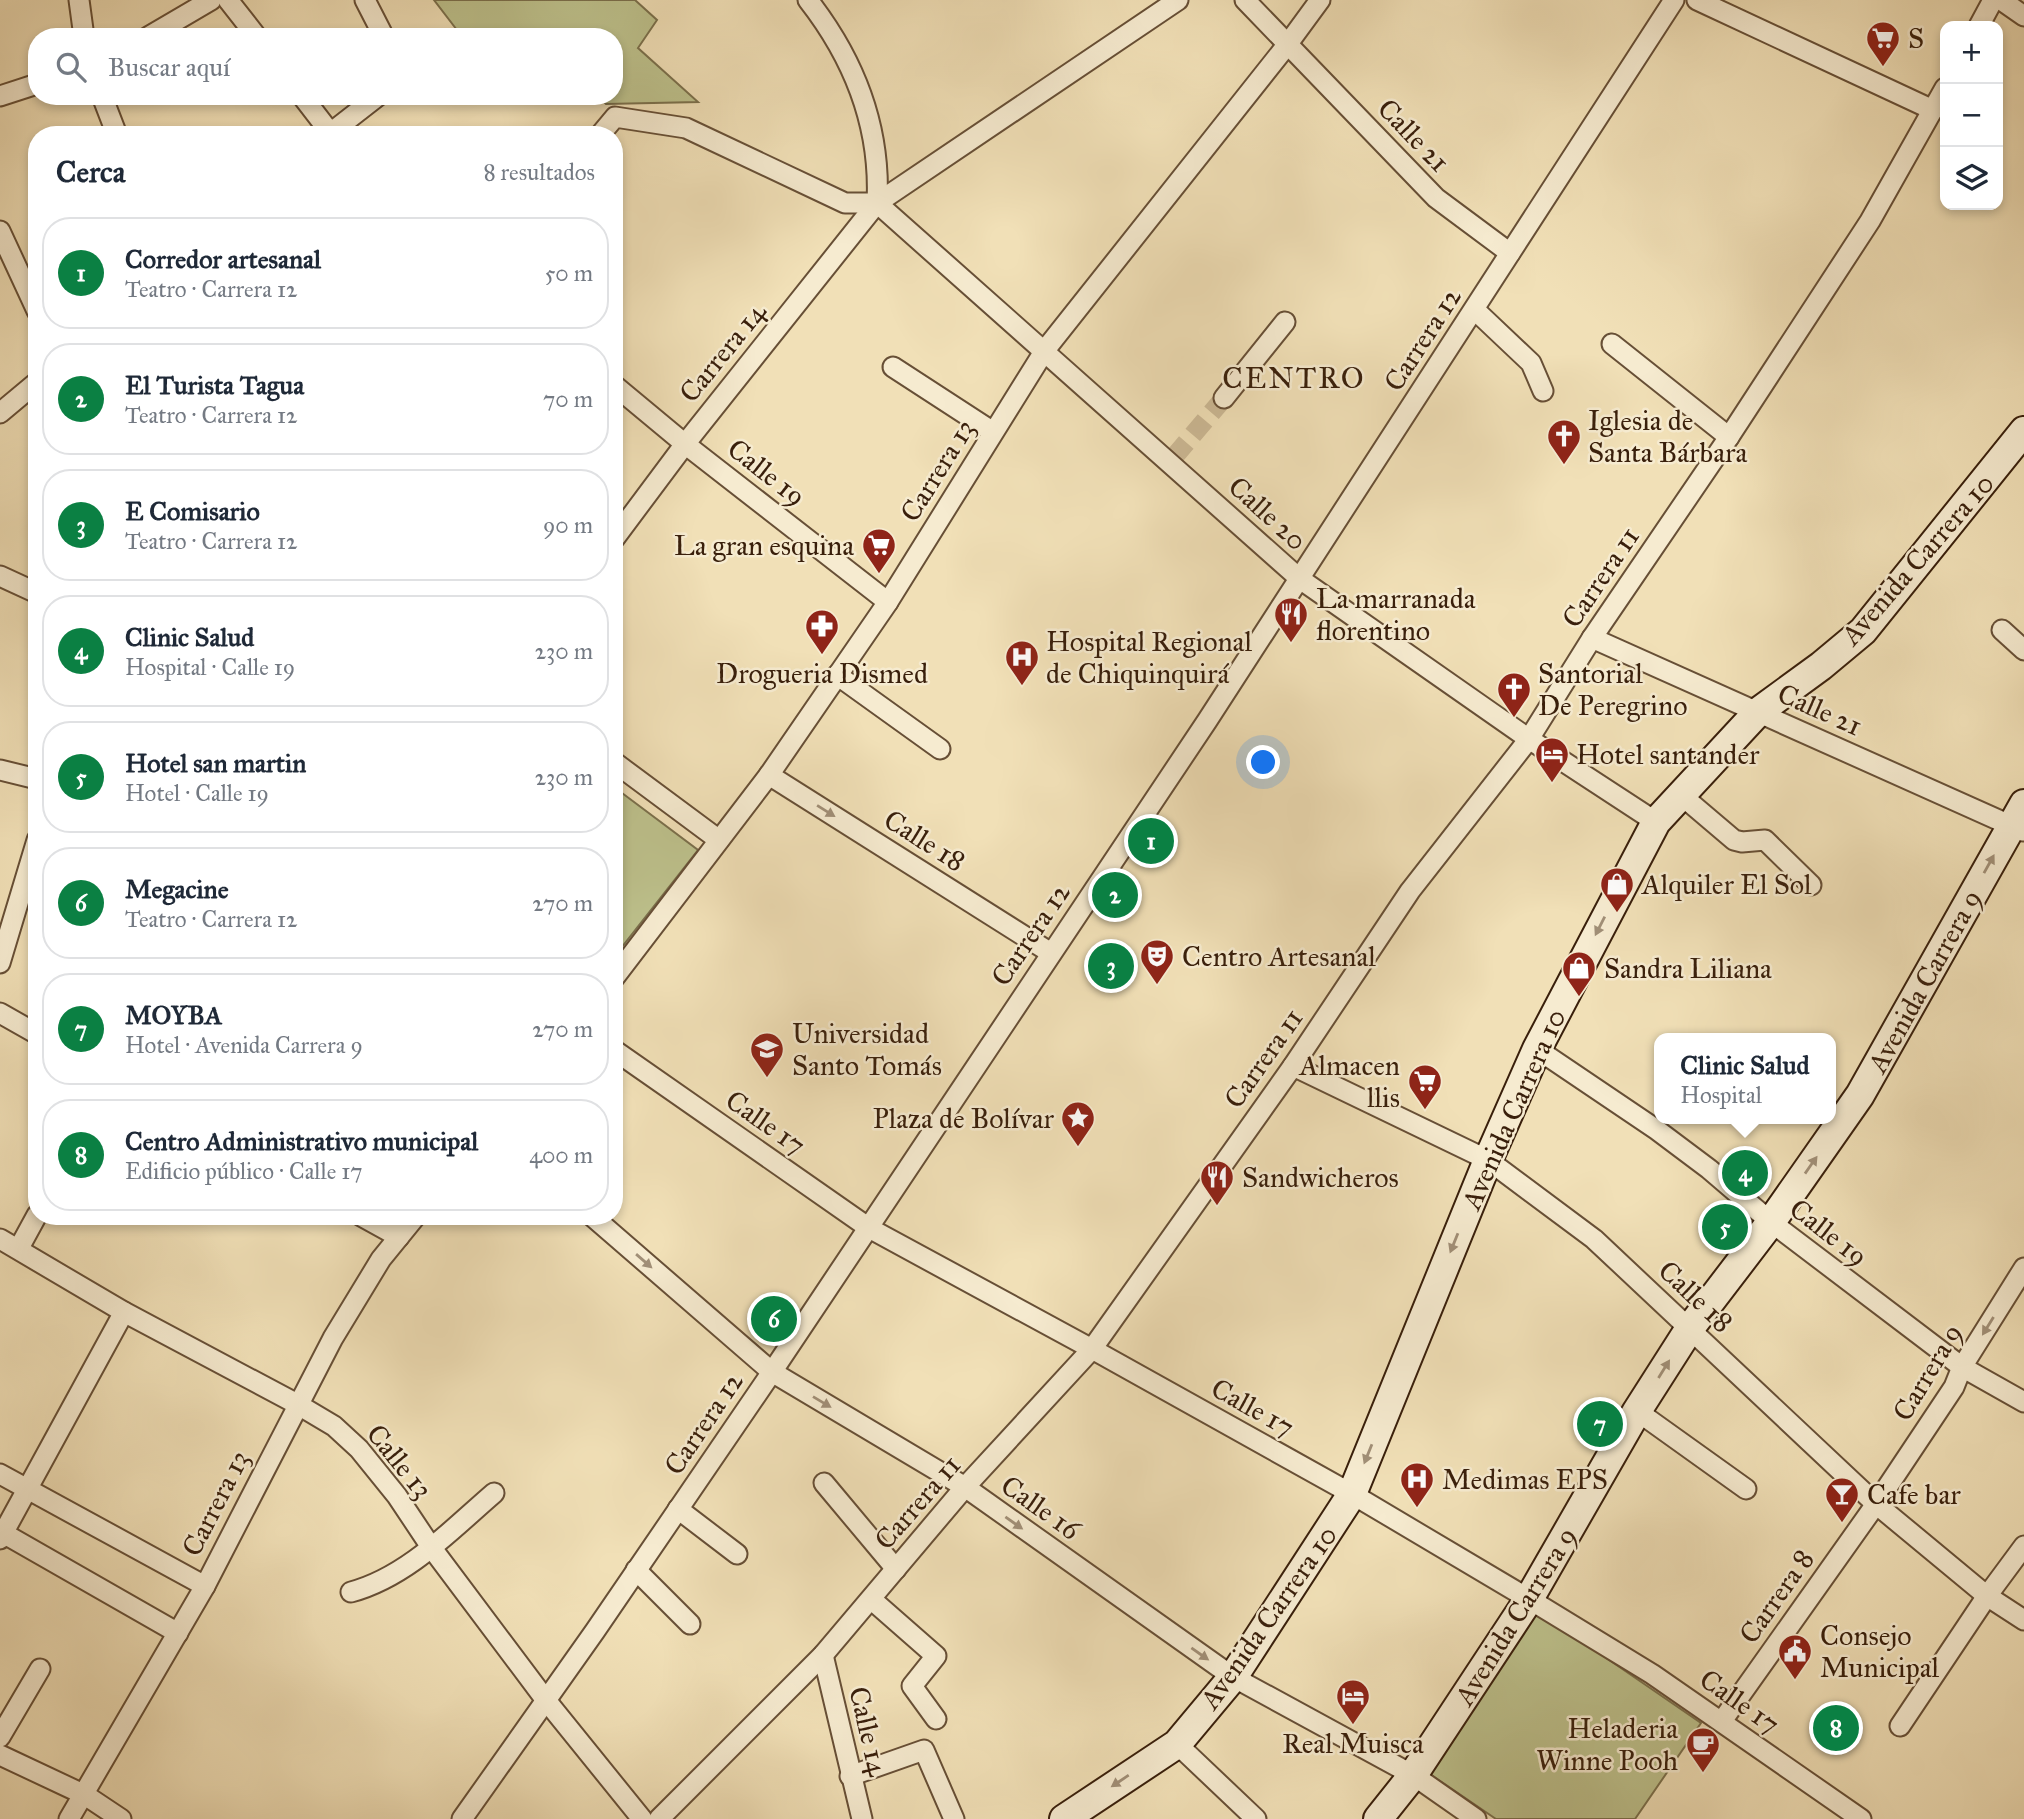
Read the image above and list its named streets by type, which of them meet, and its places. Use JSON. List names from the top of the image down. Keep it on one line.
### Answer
{"streets":{"main road":["Avenida Carrera 10","Avenida Carrera 9"],"street":["Calle 21","Carrera 12","Carrera 14","Carrera 13","Calle 19","Calle 20","Carrera 11","Calle 18","Calle 17","Carrera 9","Calle 13","Calle 16","Carrera 8","Calle 14"]},"crossings":[["Calle 21","Carrera 12"],["Calle 21","Carrera 13"],["Calle 21","Avenida Carrera 10"],["Calle 21","Carrera 11"],["Calle 21","Avenida Carrera 9"],["Carrera 12","Calle 20"],["Carrera 12","Calle 18"],["Carrera 12","Calle 17"],["Carrera 12","Calle 13"],["Carrera 12","Calle 16"],["Carrera 14","Calle 19"],["Carrera 14","Calle 20"],["Carrera 13","Calle 19"],["Carrera 13","Calle 20"],["Carrera 13","Calle 18"],["Carrera 13","Calle 13"],["Calle 19","Avenida Carrera 10"],["Calle 19","Avenida Carrera 9"],["Calle 19","Carrera 9"],["Calle 20","Avenida Carrera 10"],["Calle 20","Carrera 11"],["Avenida Carrera 10","Calle 18"],["Avenida Carrera 10","Calle 17"],["Avenida Carrera 10","Calle 16"],["Carrera 11","Calle 18"],["Carrera 11","Calle 17"],["Carrera 11","Calle 16"],["Carrera 11","Calle 14"],["Calle 18","Avenida Carrera 9"],["Calle 18","Carrera 9"],["Calle 18","Carrera 8"],["Avenida Carrera 9","Calle 17"],["Avenida Carrera 9","Calle 16"],["Calle 17","Carrera 8"],["Carrera 9","Carrera 8"]],"one_way":["Avenida Carrera 10","Avenida Carrera 9","Carrera 9","Calle 16"],"districts":["CENTRO"],"places":{"supermarket":["S","La gran esquina","Almacen llis"],"church":["Iglesia de Santa Bárbara","Santorial De Peregrino"],"restaurant":["La marranada florentino","Sandwicheros"],"pharmacy":["Drogueria Dismed"],"hospital":["Hospital Regional de Chiquinquirá","Medimas EPS"],"hotel":["Hotel santander","Real Muisca"],"shop":["Alquiler El Sol","Sandra Liliana"],"theatre":["Centro Artesanal"],"school or university":["Universidad Santo Tomás"],"place":["Plaza de Bolívar"],"bar":["Cafe bar"],"public building":["Consejo Municipal"],"cafe":["Heladeria Winne Pooh"]},"page":{"map_buttons":["+","−"],"search":"Buscar aquí","heading":["Cerca","8 resultados"],"list":[{"mark":"1","name":"Corredor artesanal","note":"Teatro · Carrera 12","value":"50 m"},{"mark":"2","name":"El Turista Tagua","note":"Teatro · Carrera 12","value":"70 m"},{"mark":"3","name":"E Comisario","note":"Teatro · Carrera 12","value":"90 m"},{"mark":"4","name":"Clinic Salud","note":"Hospital · Calle 19","value":"230 m"},{"mark":"5","name":"Hotel san martin","note":"Hotel · Calle 19","value":"230 m"},{"mark":"6","name":"Megacine","note":"Teatro · Carrera 12","value":"270 m"},{"mark":"7","name":"MOYBA","note":"Hotel · Avenida Carrera 9","value":"270 m"},{"mark":"8","name":"Centro Administrativo municipal","note":"Edificio público · Calle 17","value":"400 m"}],"pins":["1","2","3","4","5","6","7","8"],"popup":["Clinic Salud","Hospital"]}}
